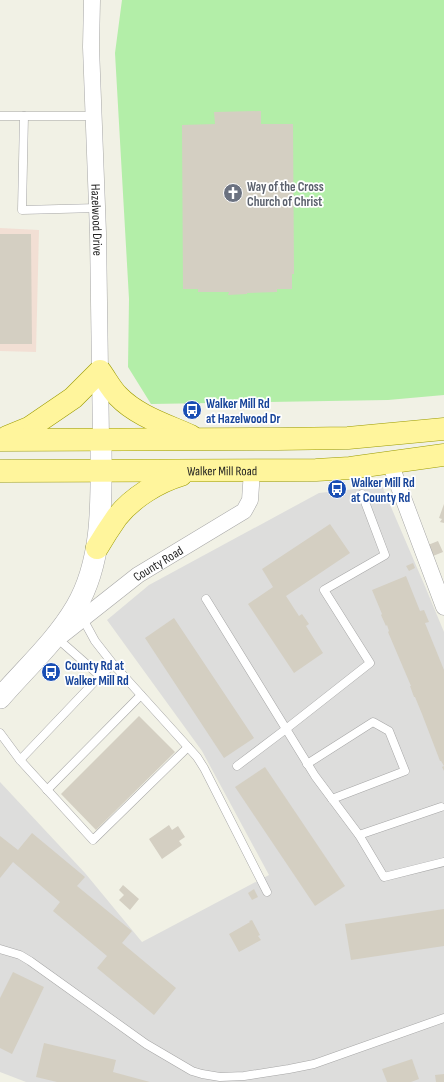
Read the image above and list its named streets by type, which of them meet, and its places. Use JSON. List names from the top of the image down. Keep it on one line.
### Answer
{"streets":{"main road":["Walker Mill Road"],"street":["Hazelwood Drive","County Road"]},"crossings":[["Hazelwood Drive","County Road"],["Walker Mill Road","County Road"]],"places":{"church":["Way of the Cross Church of Christ"],"bus stop":["Walker Mill Rd at Hazelwood Dr","Walker Mill Rd at County Rd","County Rd at Walker Mill Rd"]}}
